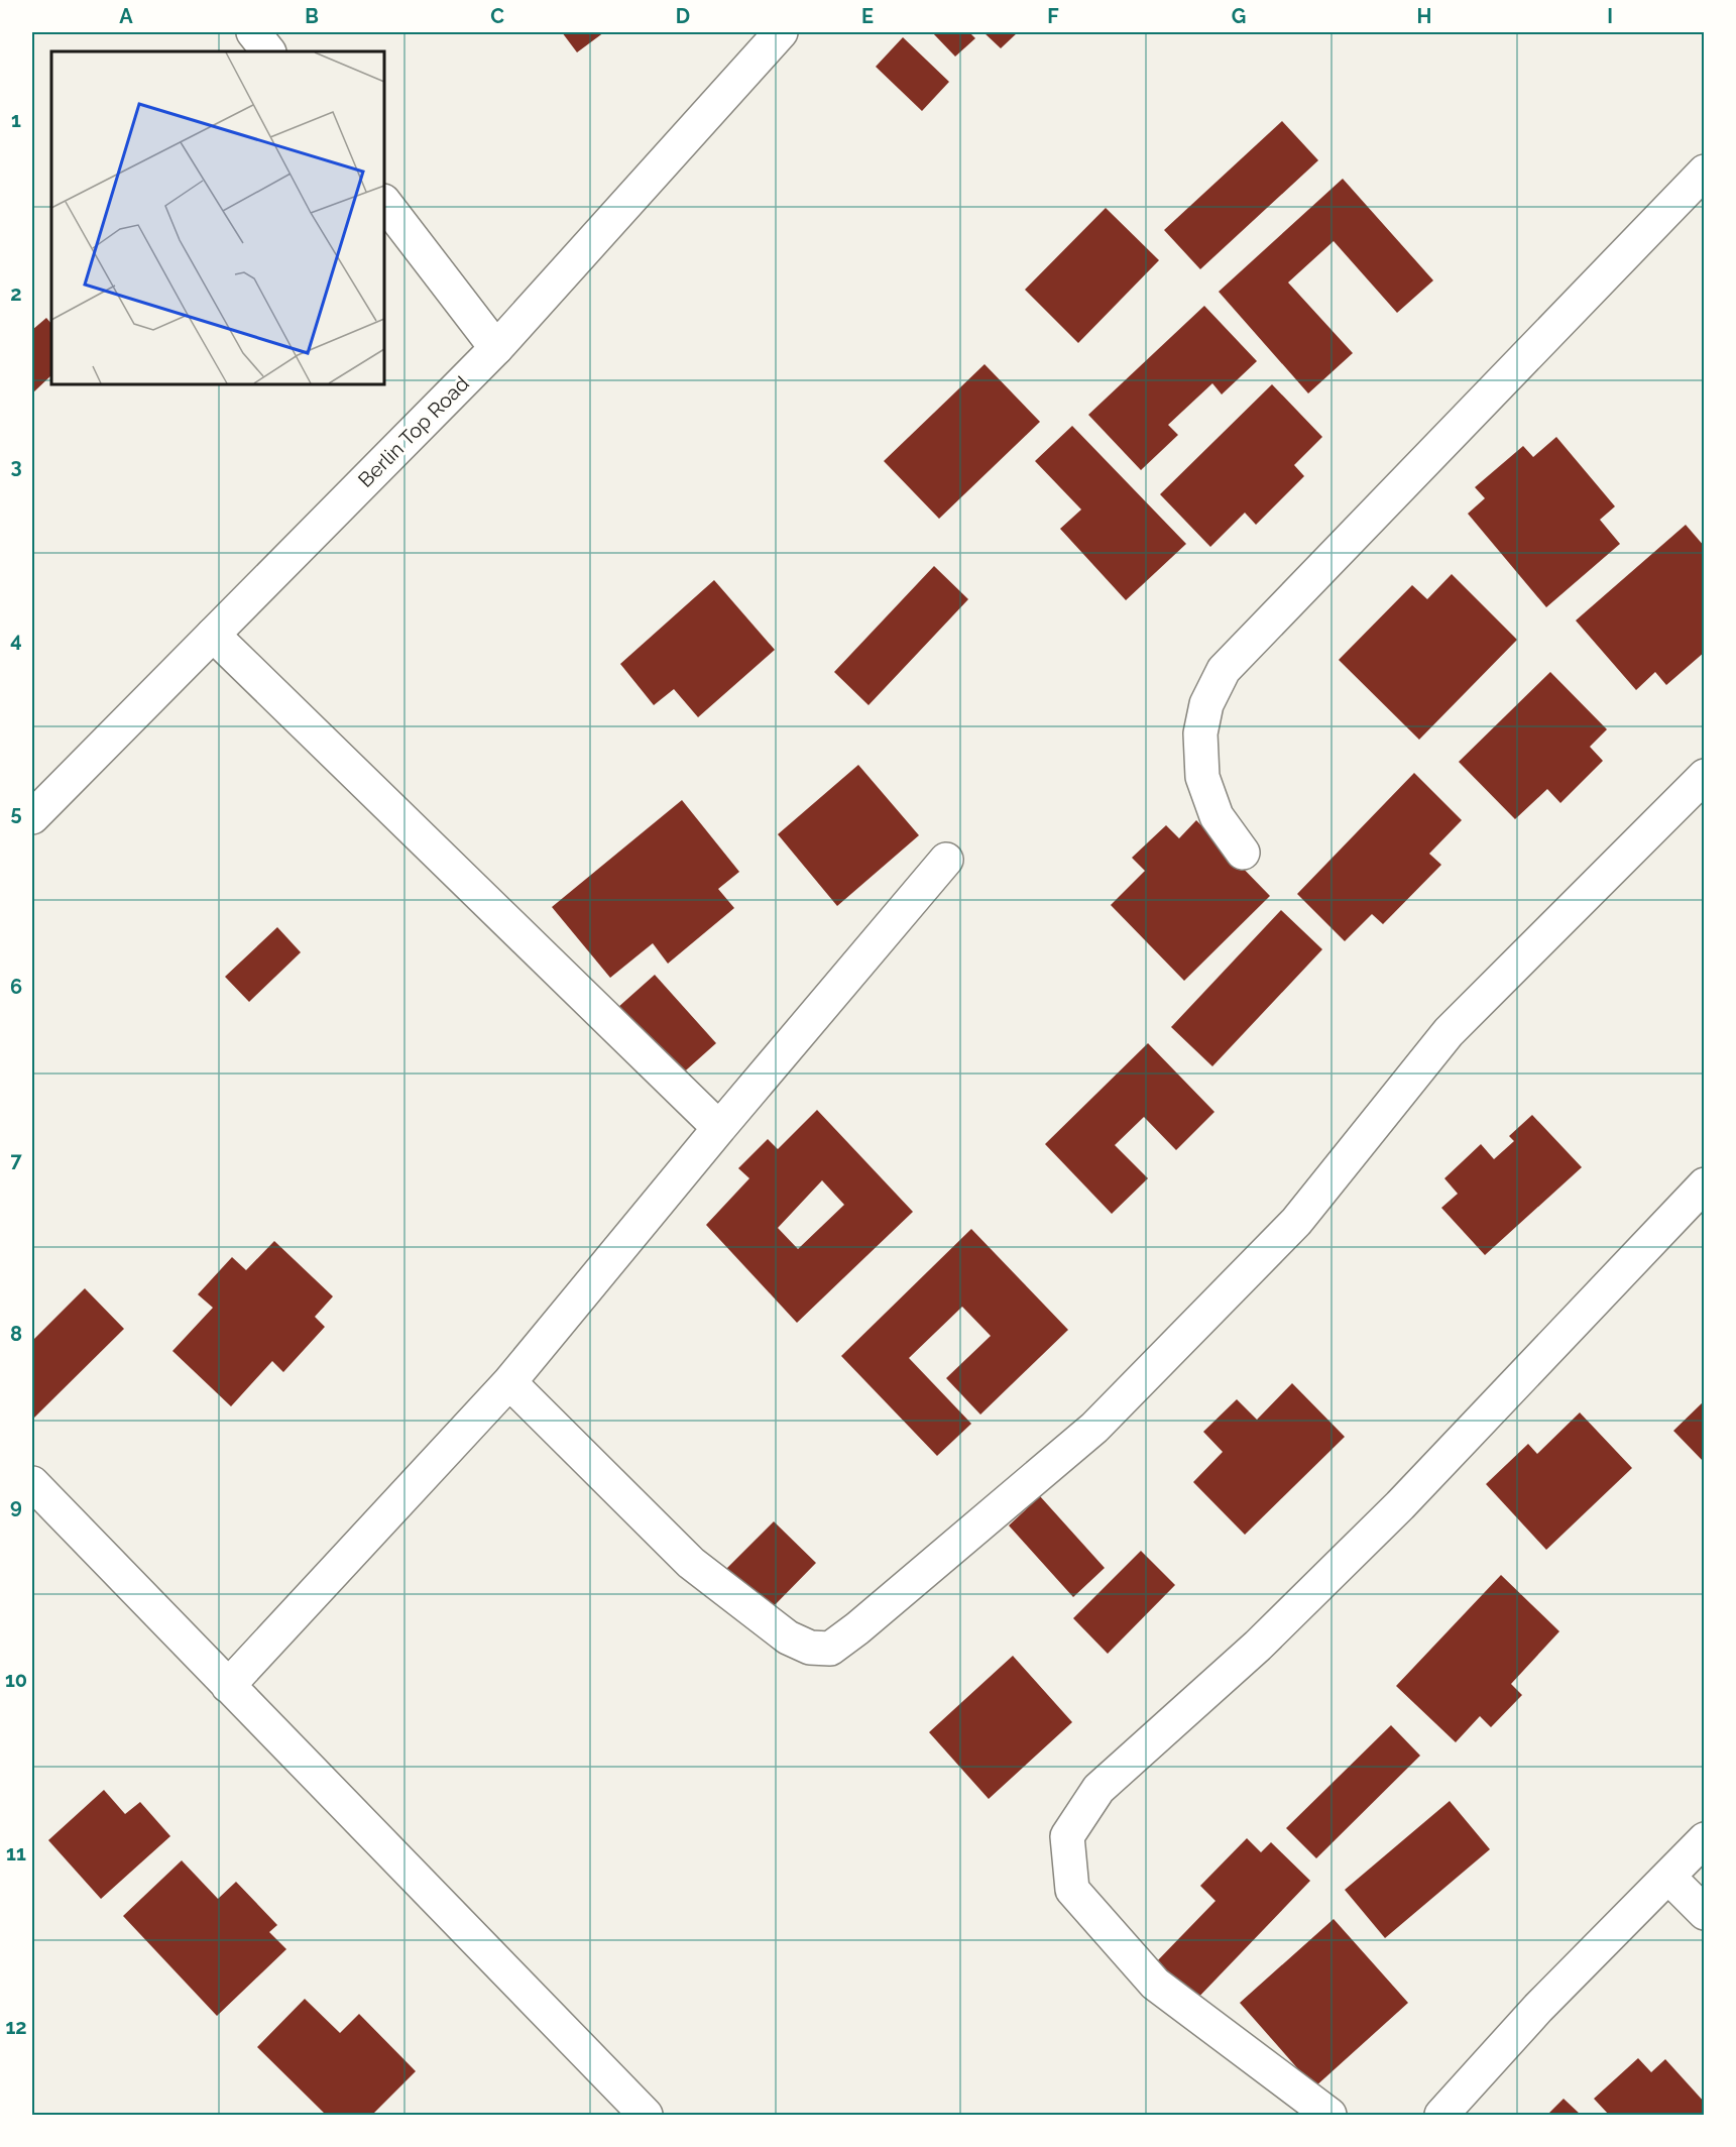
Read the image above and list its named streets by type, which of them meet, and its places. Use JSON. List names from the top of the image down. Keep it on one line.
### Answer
{"streets":{"street":["Berlin Top Road"]},"grid":{"columns":["A","B","C","D","E","F","G","H","I"],"rows":["1","2","3","4","5","6","7","8","9","10","11","12"]}}
